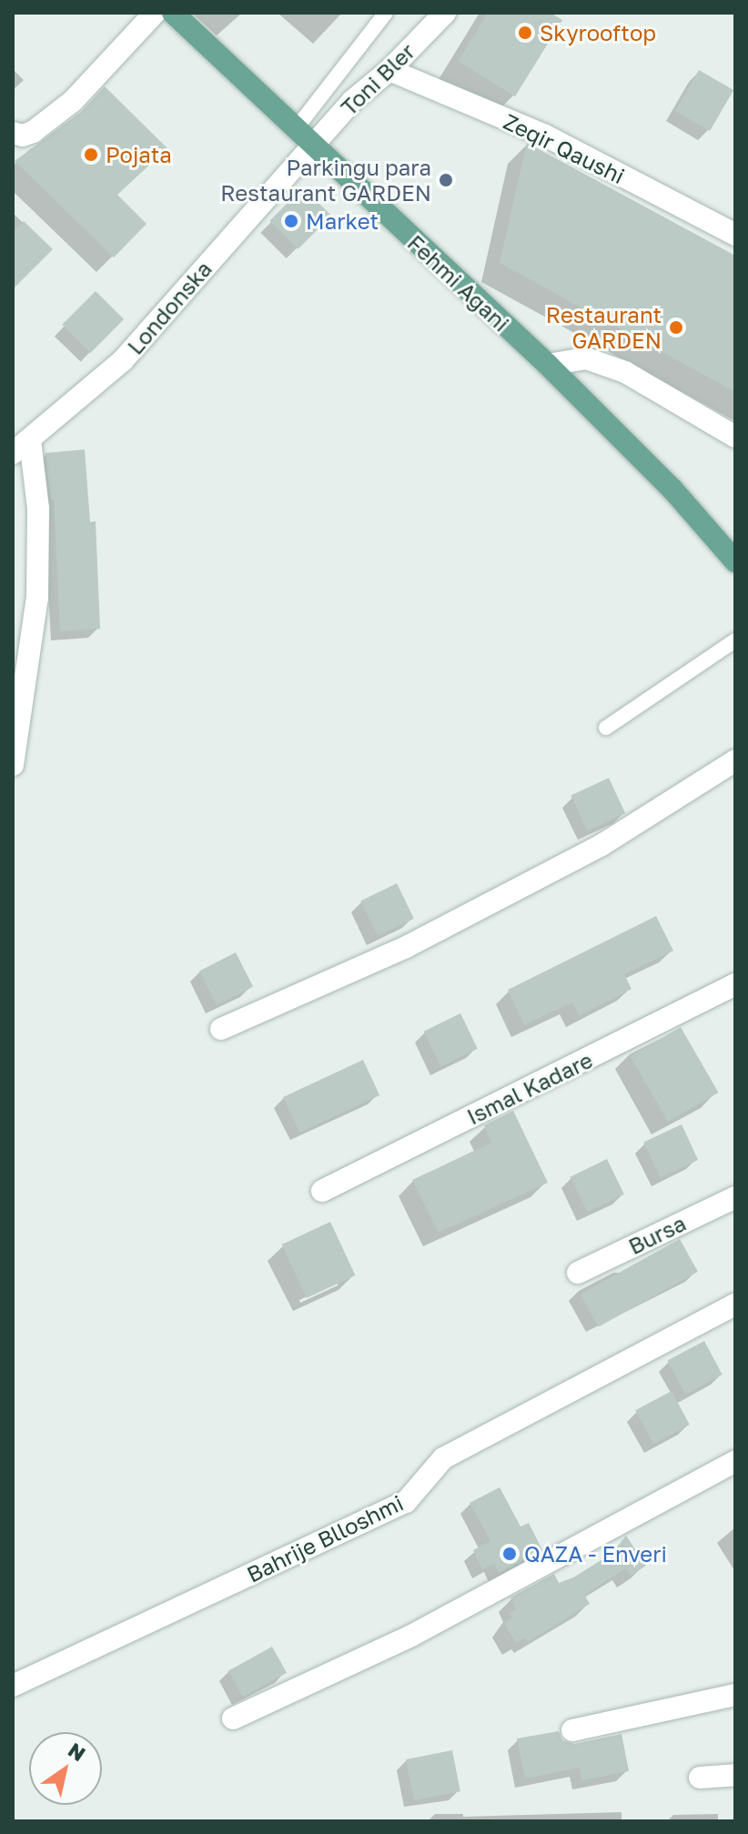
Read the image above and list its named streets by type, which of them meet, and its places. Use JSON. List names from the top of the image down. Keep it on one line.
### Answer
{"streets":{"main road":["Fehmi Agani"],"street":["Toni Bler","Zeqir Qaushi","Londonska","Ismal Kadare","Bursa","Bahrije Blloshmi"]},"crossings":[["Toni Bler","Zeqir Qaushi"],["Toni Bler","Fehmi Agani"],["Toni Bler","Londonska"],["Fehmi Agani","Londonska"]],"places":["Skyrooftop","Pojata","Parkingu para Restaurant GARDEN","Market","Restaurant GARDEN","QAZA - Enveri"],"north":"top right"}
